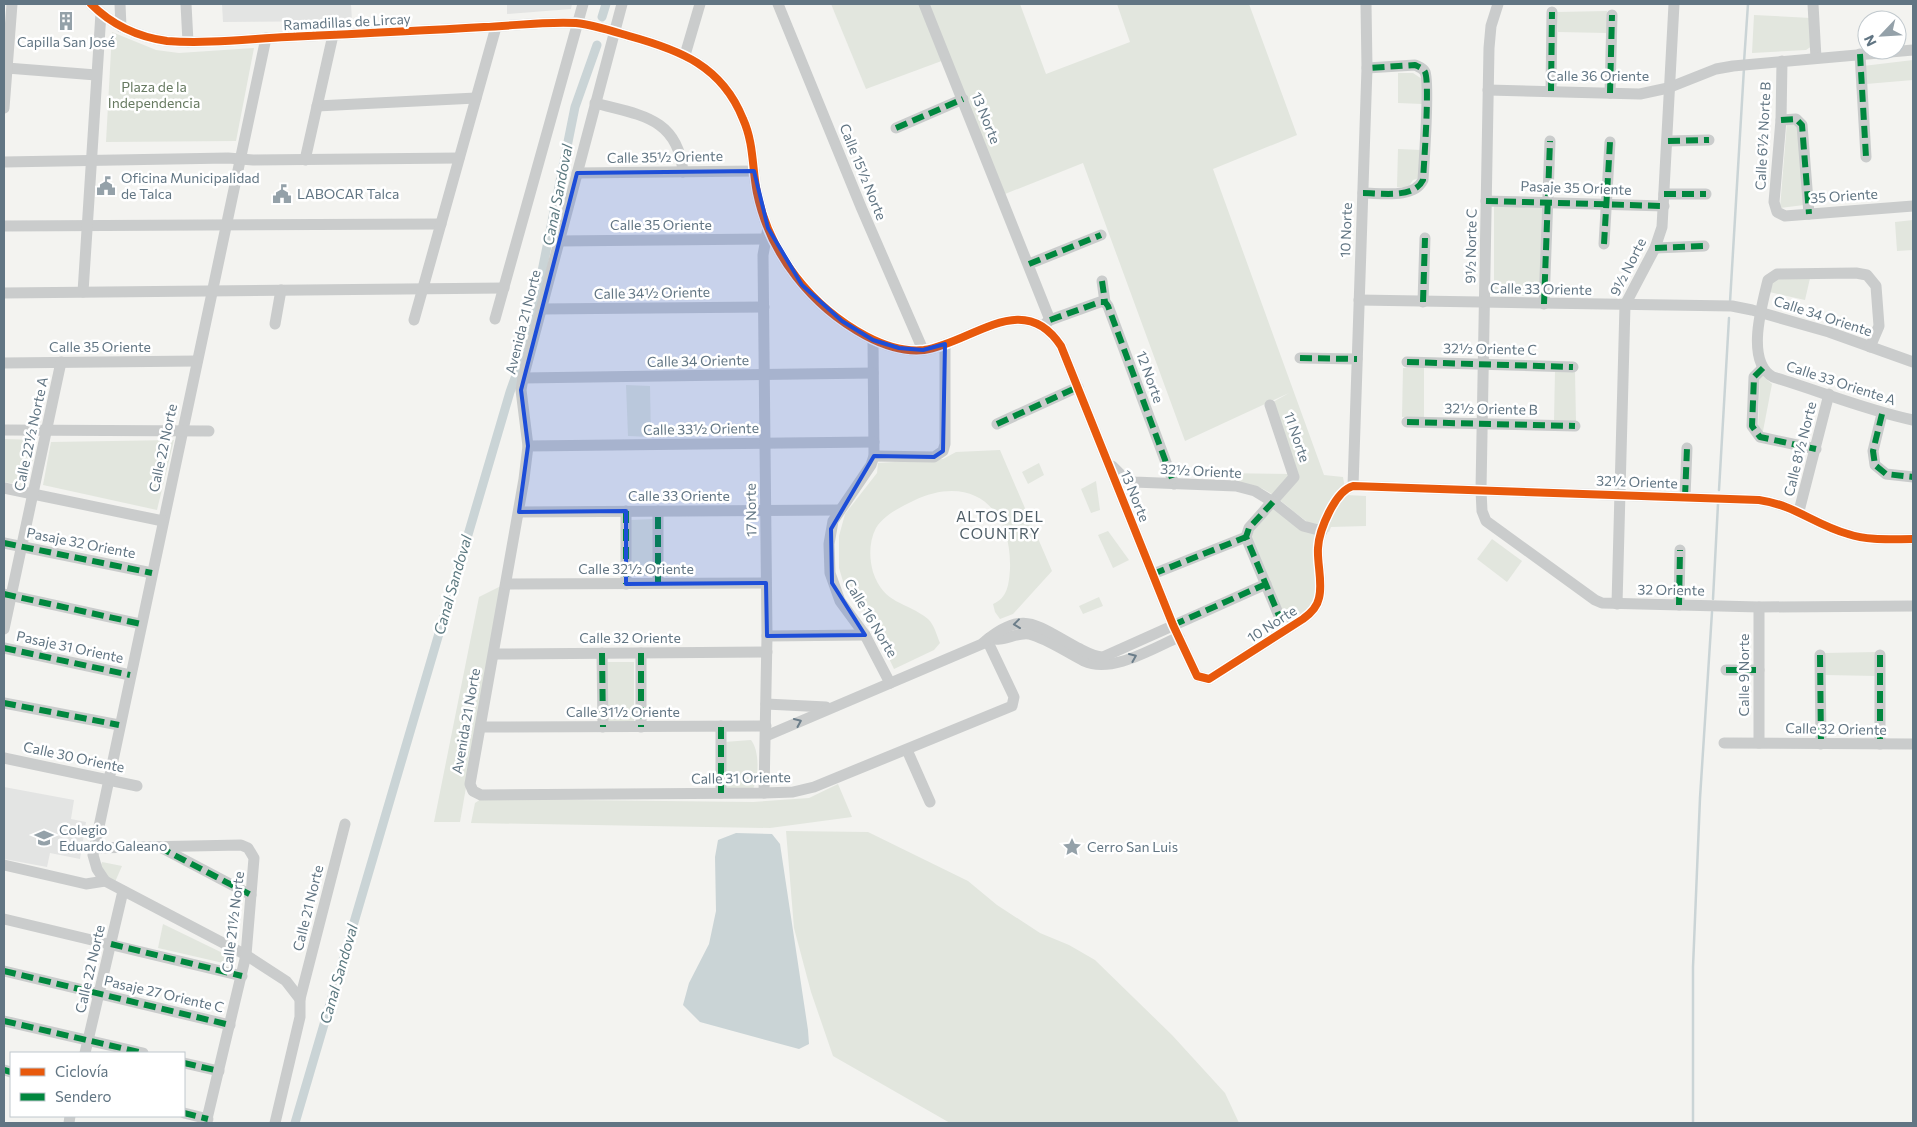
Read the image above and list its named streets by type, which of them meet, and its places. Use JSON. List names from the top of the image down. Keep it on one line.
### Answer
{"streets":{"street":["Ramadillas de Lircay","Calle 36 Oriente","13 Norte","Calle 6½ Norte B","Calle 35½ Oriente","Calle 15½ Norte","Pasaje 35 Oriente","35 Oriente","Calle 35 Oriente","10 Norte","9½ Norte C","9½ Norte","Calle 33 Oriente","Calle 34½ Oriente","Calle 34 Oriente","Avenida 21 Norte","32½ Oriente C","12 Norte","Calle 33 Oriente A","32½ Oriente B","Calle 33½ Oriente","Calle 22½ Norte A","11 Norte","Calle 22 Norte","Calle 8½ Norte","32½ Oriente","17 Norte","Pasaje 32 Oriente","Calle 32½ Oriente","32 Oriente","Calle 16 Norte","Calle 32 Oriente","Pasaje 31 Oriente","Calle 9 Norte","Calle 31½ Oriente","Calle 30 Oriente","Calle 31 Oriente","Calle 21 Norte","Calle 21½ Norte","Pasaje 27 Oriente C"]},"crossings":[["Ramadillas de Lircay","Calle 35½ Oriente"],["Ramadillas de Lircay","Calle 15½ Norte"],["Ramadillas de Lircay","Avenida 21 Norte"],["Ramadillas de Lircay","Calle 22 Norte"],["Ramadillas de Lircay","17 Norte"],["Ramadillas de Lircay","Calle 16 Norte"],["Calle 36 Oriente","Calle 6½ Norte B"],["Calle 36 Oriente","9½ Norte C"],["Calle 36 Oriente","9½ Norte"],["13 Norte","10 Norte"],["13 Norte","32½ Oriente"],["Calle 6½ Norte B","35 Oriente"],["Calle 35½ Oriente","Avenida 21 Norte"],["Pasaje 35 Oriente","9½ Norte C"],["Pasaje 35 Oriente","9½ Norte"],["Calle 35 Oriente","Avenida 21 Norte"],["Calle 35 Oriente","Calle 22½ Norte A"],["Calle 35 Oriente","Calle 22 Norte"],["Calle 35 Oriente","17 Norte"],["10 Norte","Calle 33 Oriente"],["10 Norte","32½ Oriente"],["9½ Norte C","Calle 33 Oriente"],["9½ Norte C","32½ Oriente C"],["9½ Norte C","32½ Oriente B"],["9½ Norte C","32½ Oriente"],["9½ Norte C","32 Oriente"],["9½ Norte","Calle 33 Oriente"],["9½ Norte","32½ Oriente"],["9½ Norte","32 Oriente"],["Calle 33 Oriente","Calle 34 Oriente"],["Calle 33 Oriente","Avenida 21 Norte"],["Calle 33 Oriente","17 Norte"],["Calle 33 Oriente","Calle 16 Norte"],["Calle 34½ Oriente","Avenida 21 Norte"],["Calle 34½ Oriente","17 Norte"],["Calle 34 Oriente","Avenida 21 Norte"],["Calle 34 Oriente","17 Norte"],["Calle 34 Oriente","Calle 16 Norte"],["Avenida 21 Norte","Calle 33½ Oriente"],["Avenida 21 Norte","Calle 32½ Oriente"],["Avenida 21 Norte","Calle 32 Oriente"],["Avenida 21 Norte","Calle 31½ Oriente"],["Avenida 21 Norte","Calle 31 Oriente"],["12 Norte","32½ Oriente"],["Calle 33 Oriente A","Calle 8½ Norte"],["Calle 33½ Oriente","17 Norte"],["Calle 33½ Oriente","Calle 16 Norte"],["Calle 22½ Norte A","Pasaje 32 Oriente"],["11 Norte","32½ Oriente"],["Calle 22 Norte","Pasaje 32 Oriente"],["Calle 22 Norte","Pasaje 31 Oriente"],["Calle 22 Norte","Calle 30 Oriente"],["Calle 22 Norte","Calle 21½ Norte"],["Calle 22 Norte","Pasaje 27 Oriente C"],["Calle 8½ Norte","32½ Oriente"],["32½ Oriente","32 Oriente"],["17 Norte","Calle 32½ Oriente"],["17 Norte","Calle 32 Oriente"],["17 Norte","Calle 31½ Oriente"],["17 Norte","Calle 31 Oriente"],["32 Oriente","Calle 9 Norte"],["Calle 32 Oriente","Calle 9 Norte"],["Calle 21½ Norte","Pasaje 27 Oriente C"]],"districts":["ALTOS DEL COUNTRY"],"water":["Canal Sandoval"],"parks":["Plaza de la Independencia"],"places":{"building":["Capilla San José"],"public building":["Oficina Municipalidad de Talca","LABOCAR Talca"],"school or university":["Colegio Eduardo Galeano"],"place":["Cerro San Luis"]},"legend":["Ciclovía","Sendero"],"north":"bottom left"}
